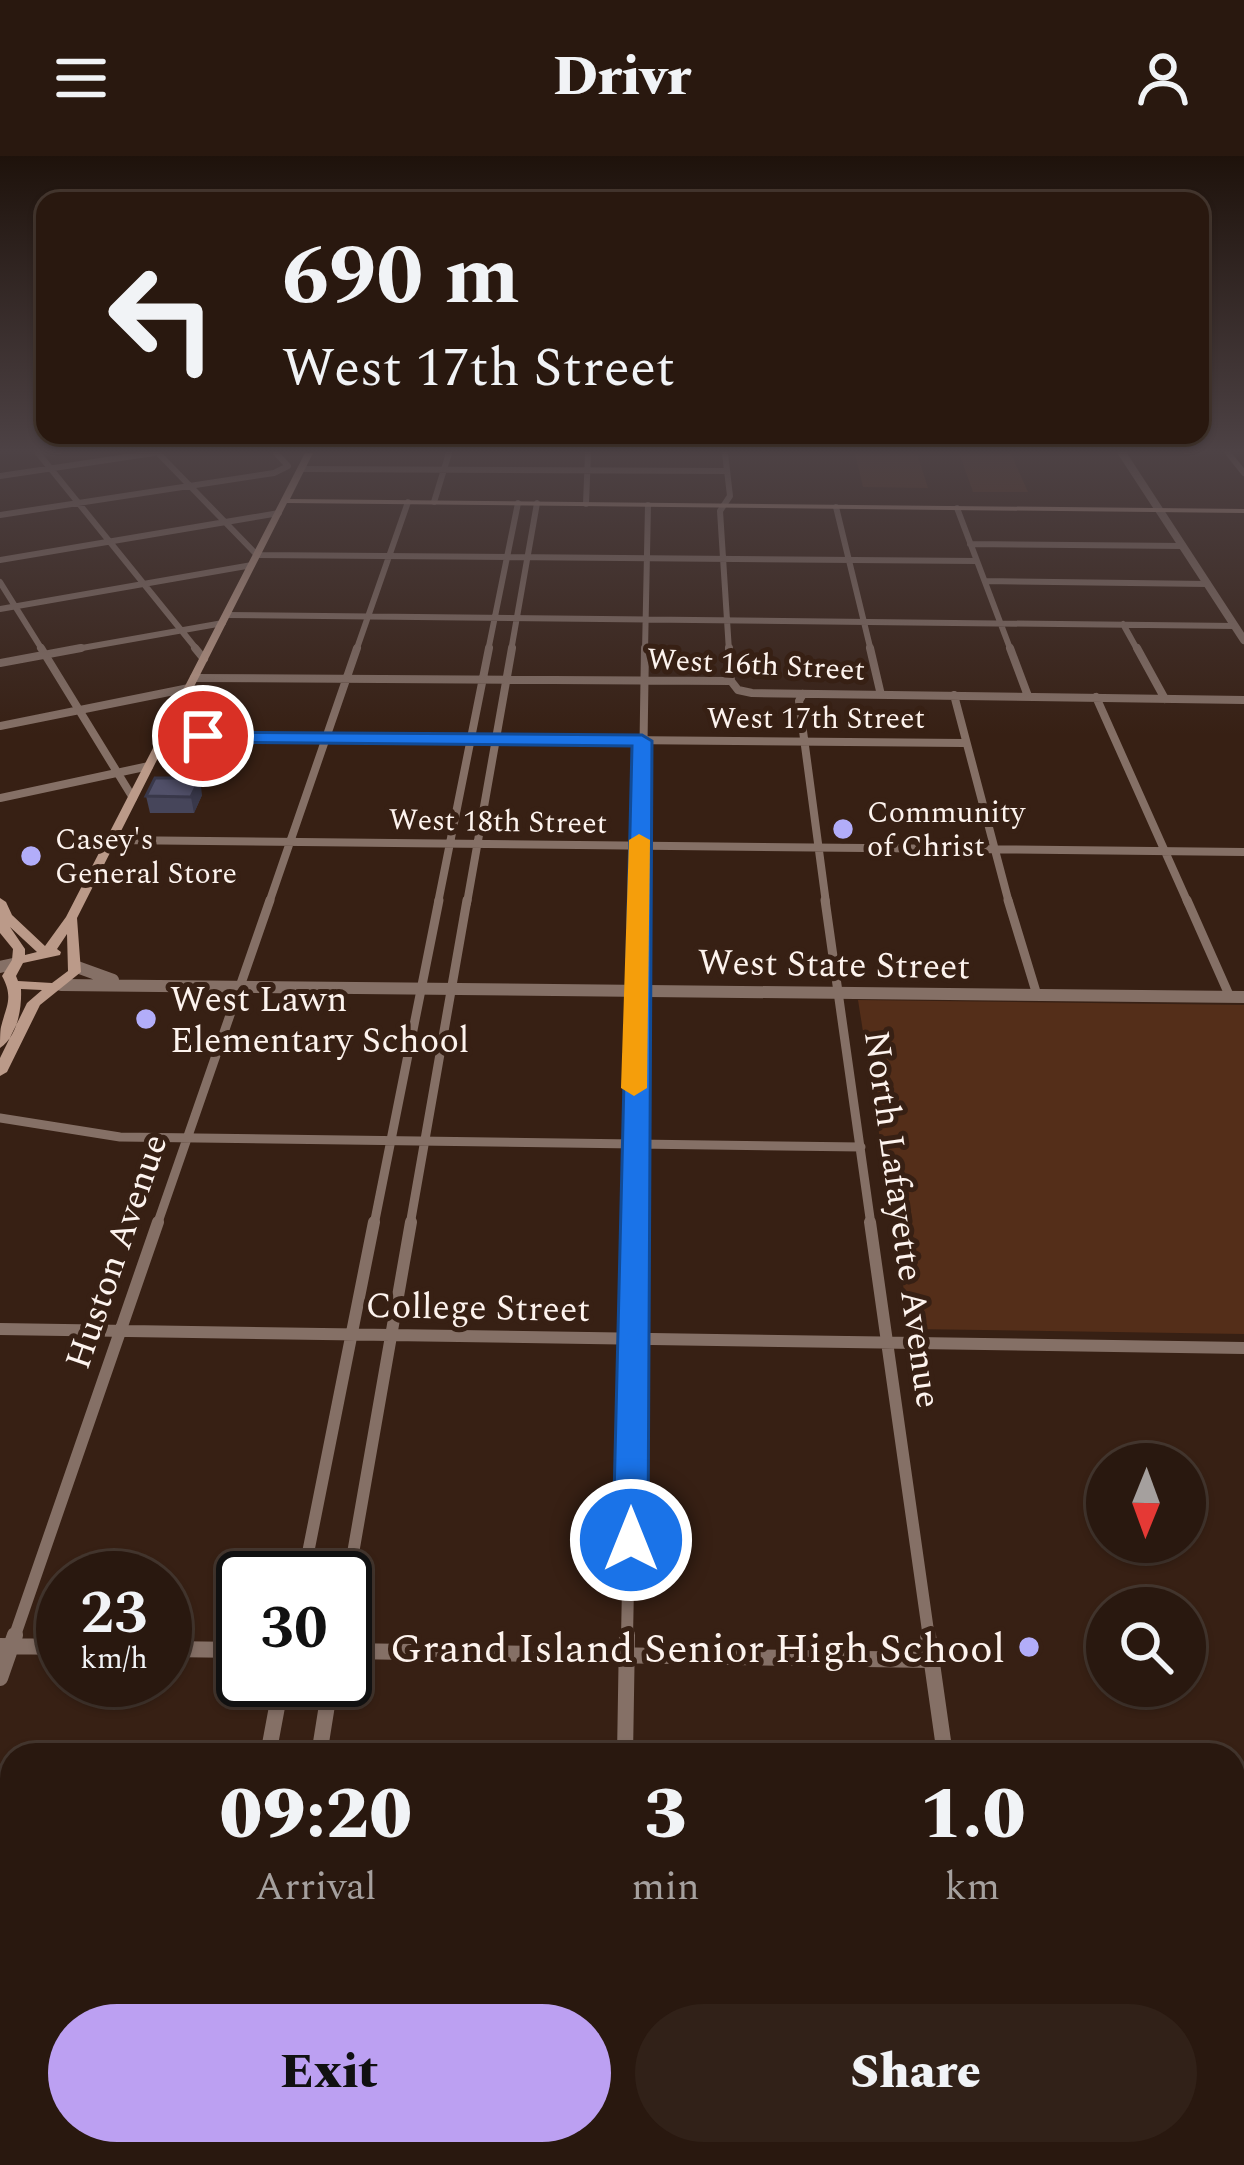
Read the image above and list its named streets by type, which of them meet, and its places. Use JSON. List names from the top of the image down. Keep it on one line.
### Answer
{"streets":{"street":["West 16th Street","West 17th Street","West 18th Street","West State Street","North Lafayette Avenue","Huston Avenue","College Street"]},"crossings":[["West 16th Street","North Lafayette Avenue"],["West 16th Street","Huston Avenue"],["West 17th Street","North Lafayette Avenue"],["West 17th Street","Huston Avenue"],["West 18th Street","North Lafayette Avenue"],["West 18th Street","Huston Avenue"],["West State Street","North Lafayette Avenue"],["West State Street","Huston Avenue"],["North Lafayette Avenue","College Street"],["Huston Avenue","College Street"]],"places":["Community of Christ","Casey's General Store","West Lawn Elementary School","Grand Island Senior High School"],"north":"bottom","page":{"header":"Drivr","turn":["690 m","West 17th Street"],"speed":"23 km/h","limit":"30","eta":["09:20","Arrival","3","min","1.0","km"],"buttons":["Exit","Share"]}}
